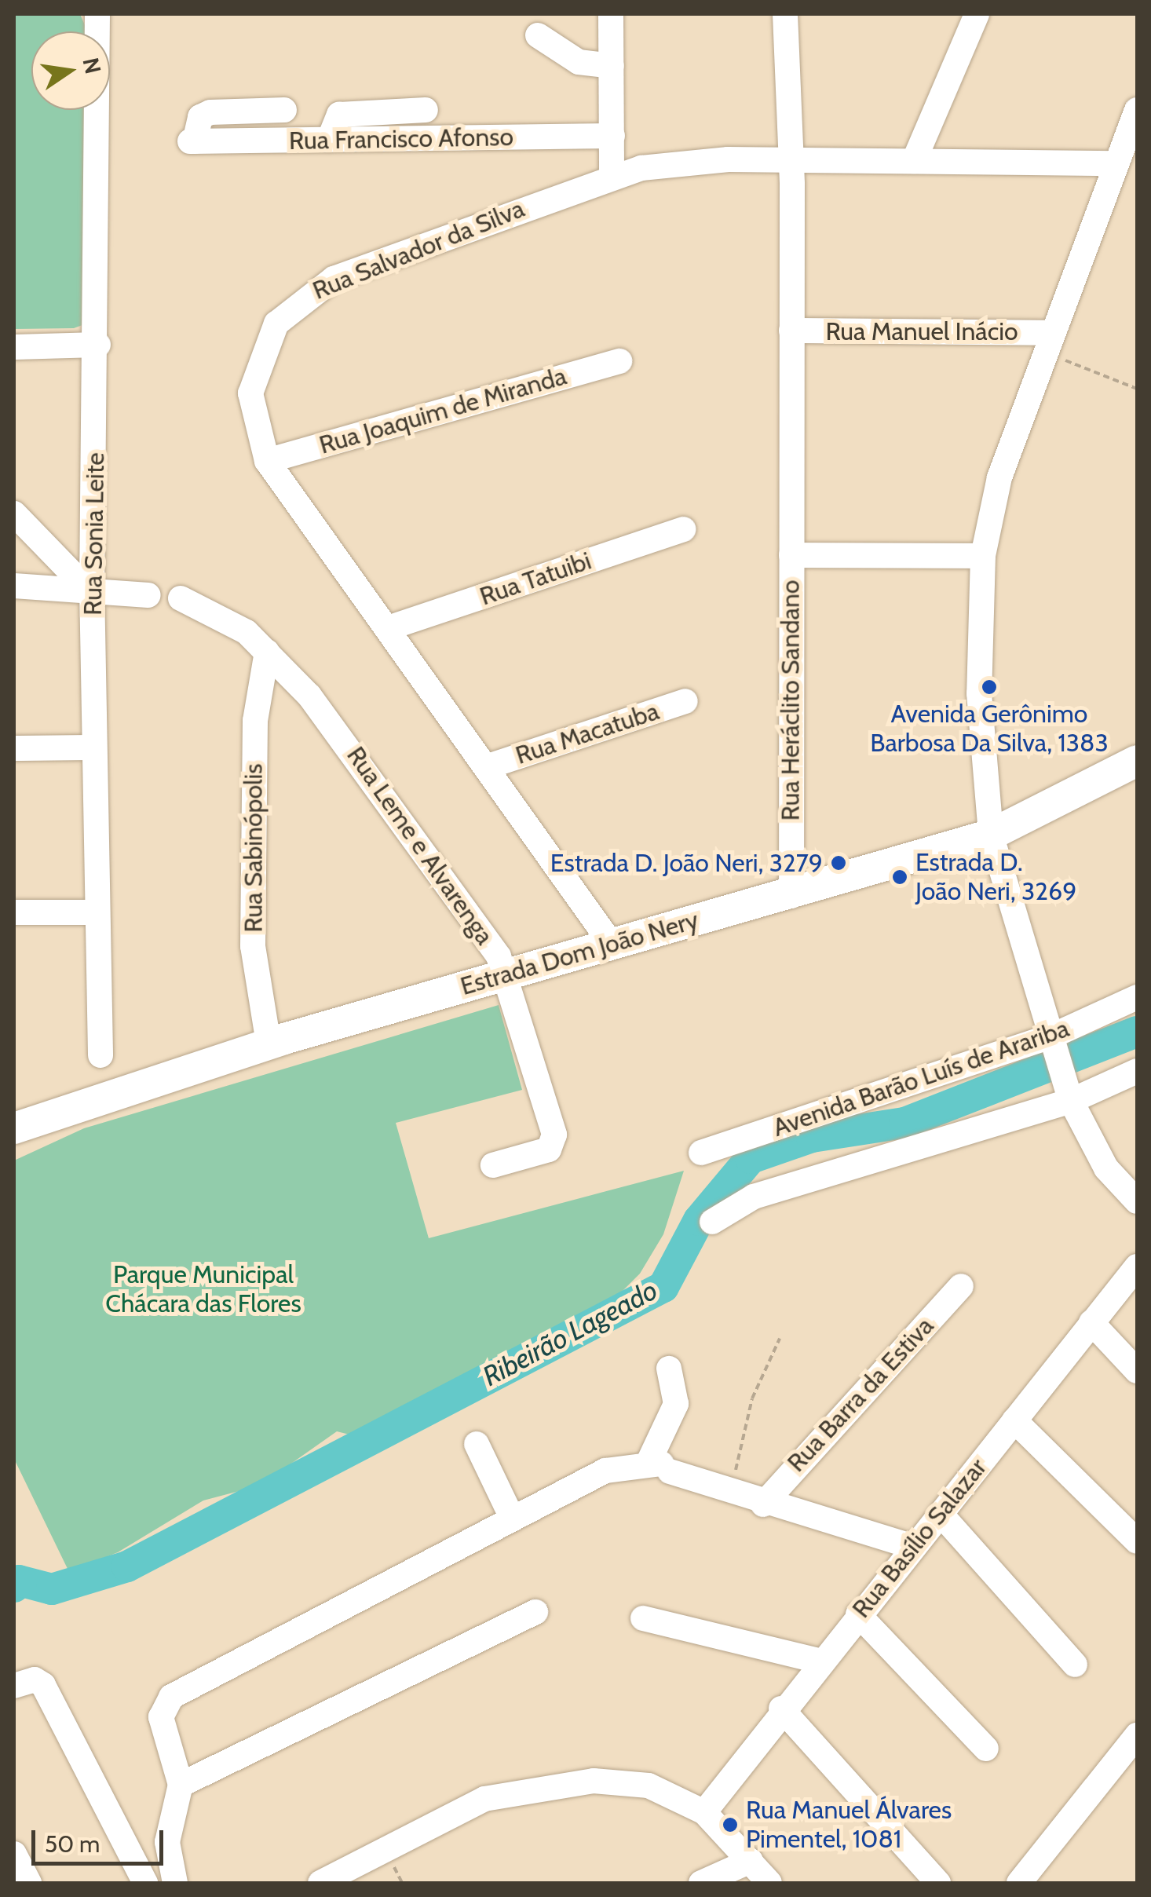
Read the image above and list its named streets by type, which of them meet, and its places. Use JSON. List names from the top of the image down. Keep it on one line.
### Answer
{"streets":{"main road":["Estrada Dom João Nery"],"street":["Rua Francisco Afonso","Rua Salvador da Silva","Rua Manuel Inácio","Rua Joaquim de Miranda","Rua Sonia Leite","Rua Tatuibi","Rua Heráclito Sandano","Rua Macatuba","Rua Leme e Alvarenga","Rua Sabinópolis","Avenida Barão Luís de Arariba","Rua Barra da Estiva","Rua Basílio Salazar"]},"crossings":[["Rua Salvador da Silva","Rua Manuel Inácio"],["Rua Salvador da Silva","Rua Joaquim de Miranda"],["Rua Salvador da Silva","Rua Tatuibi"],["Rua Salvador da Silva","Rua Macatuba"],["Rua Salvador da Silva","Estrada Dom João Nery"],["Rua Manuel Inácio","Rua Heráclito Sandano"],["Rua Heráclito Sandano","Estrada Dom João Nery"],["Rua Leme e Alvarenga","Rua Sabinópolis"],["Rua Leme e Alvarenga","Estrada Dom João Nery"],["Rua Sabinópolis","Estrada Dom João Nery"]],"water":["Ribeirão Lageado"],"parks":["Parque Municipal Chácara das Flores"],"places":["Avenida Gerônimo Barbosa Da Silva, 1383","Estrada D. João Neri, 3279","Estrada D. João Neri, 3269","Rua Manuel Álvares Pimentel, 1081"],"scale_bar":"50 m","north":"right"}
